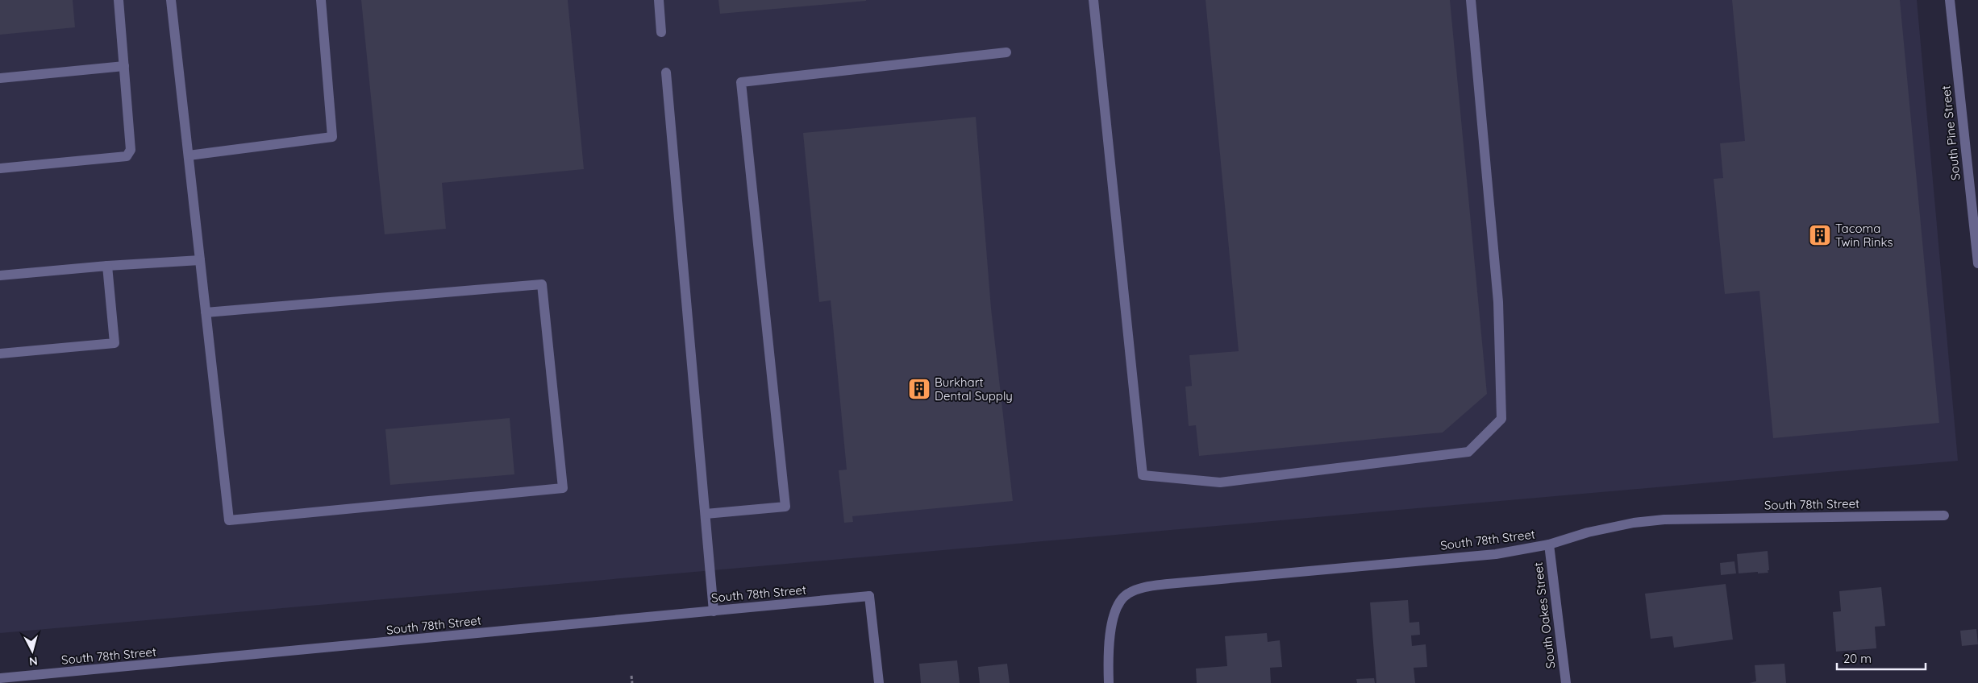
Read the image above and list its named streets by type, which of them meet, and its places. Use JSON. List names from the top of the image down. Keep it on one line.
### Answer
{"streets":{"street":["South Pine Street","South 78th Street","South Oakes Street"]},"crossings":[["South 78th Street","South Oakes Street"]],"places":{"building":["Tacoma Twin Rinks","Burkhart Dental Supply"]},"scale_bar":"20 m","north":"bottom"}
